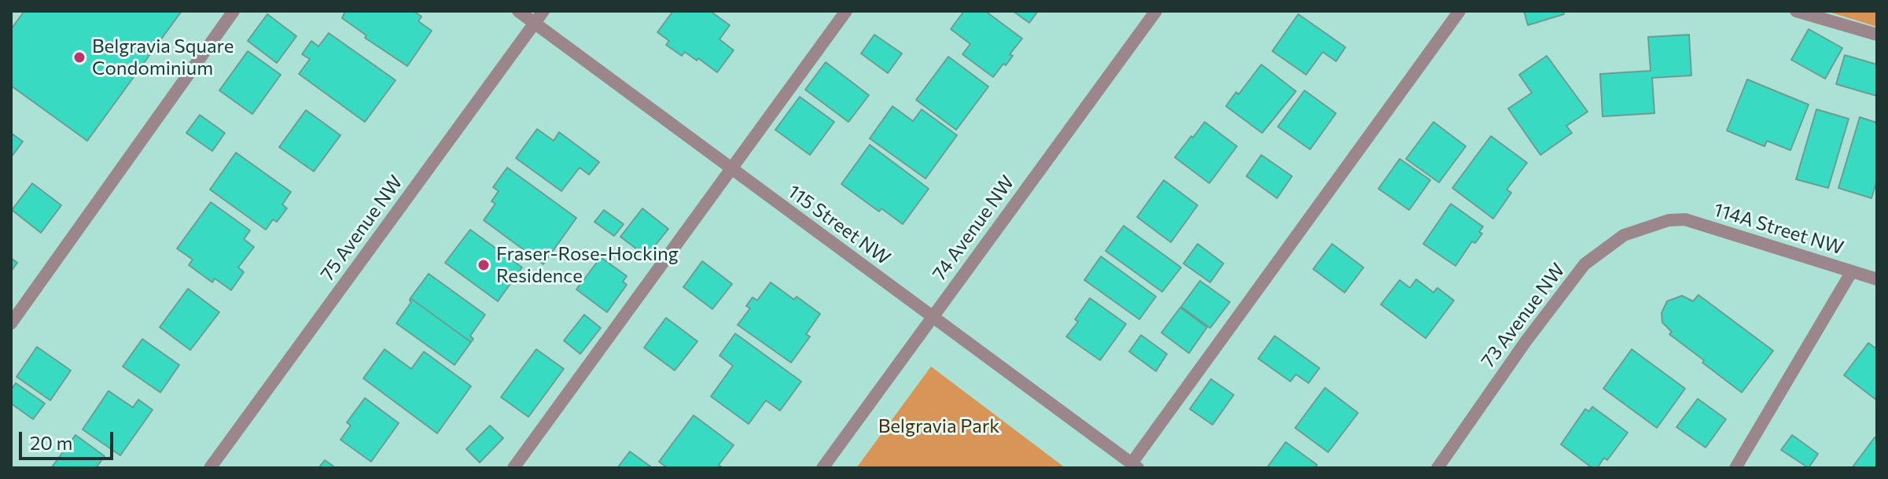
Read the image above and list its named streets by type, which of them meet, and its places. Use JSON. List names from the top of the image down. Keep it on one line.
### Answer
{"streets":{"street":["115 Street NW","75 Avenue NW","74 Avenue NW","114A Street NW","73 Avenue NW"]},"crossings":[["115 Street NW","75 Avenue NW"],["115 Street NW","74 Avenue NW"],["114A Street NW","73 Avenue NW"]],"parks":["Belgravia Park"],"places":["Belgravia Square Condominium","Fraser-Rose-Hocking Residence"],"scale_bar":"20 m"}
